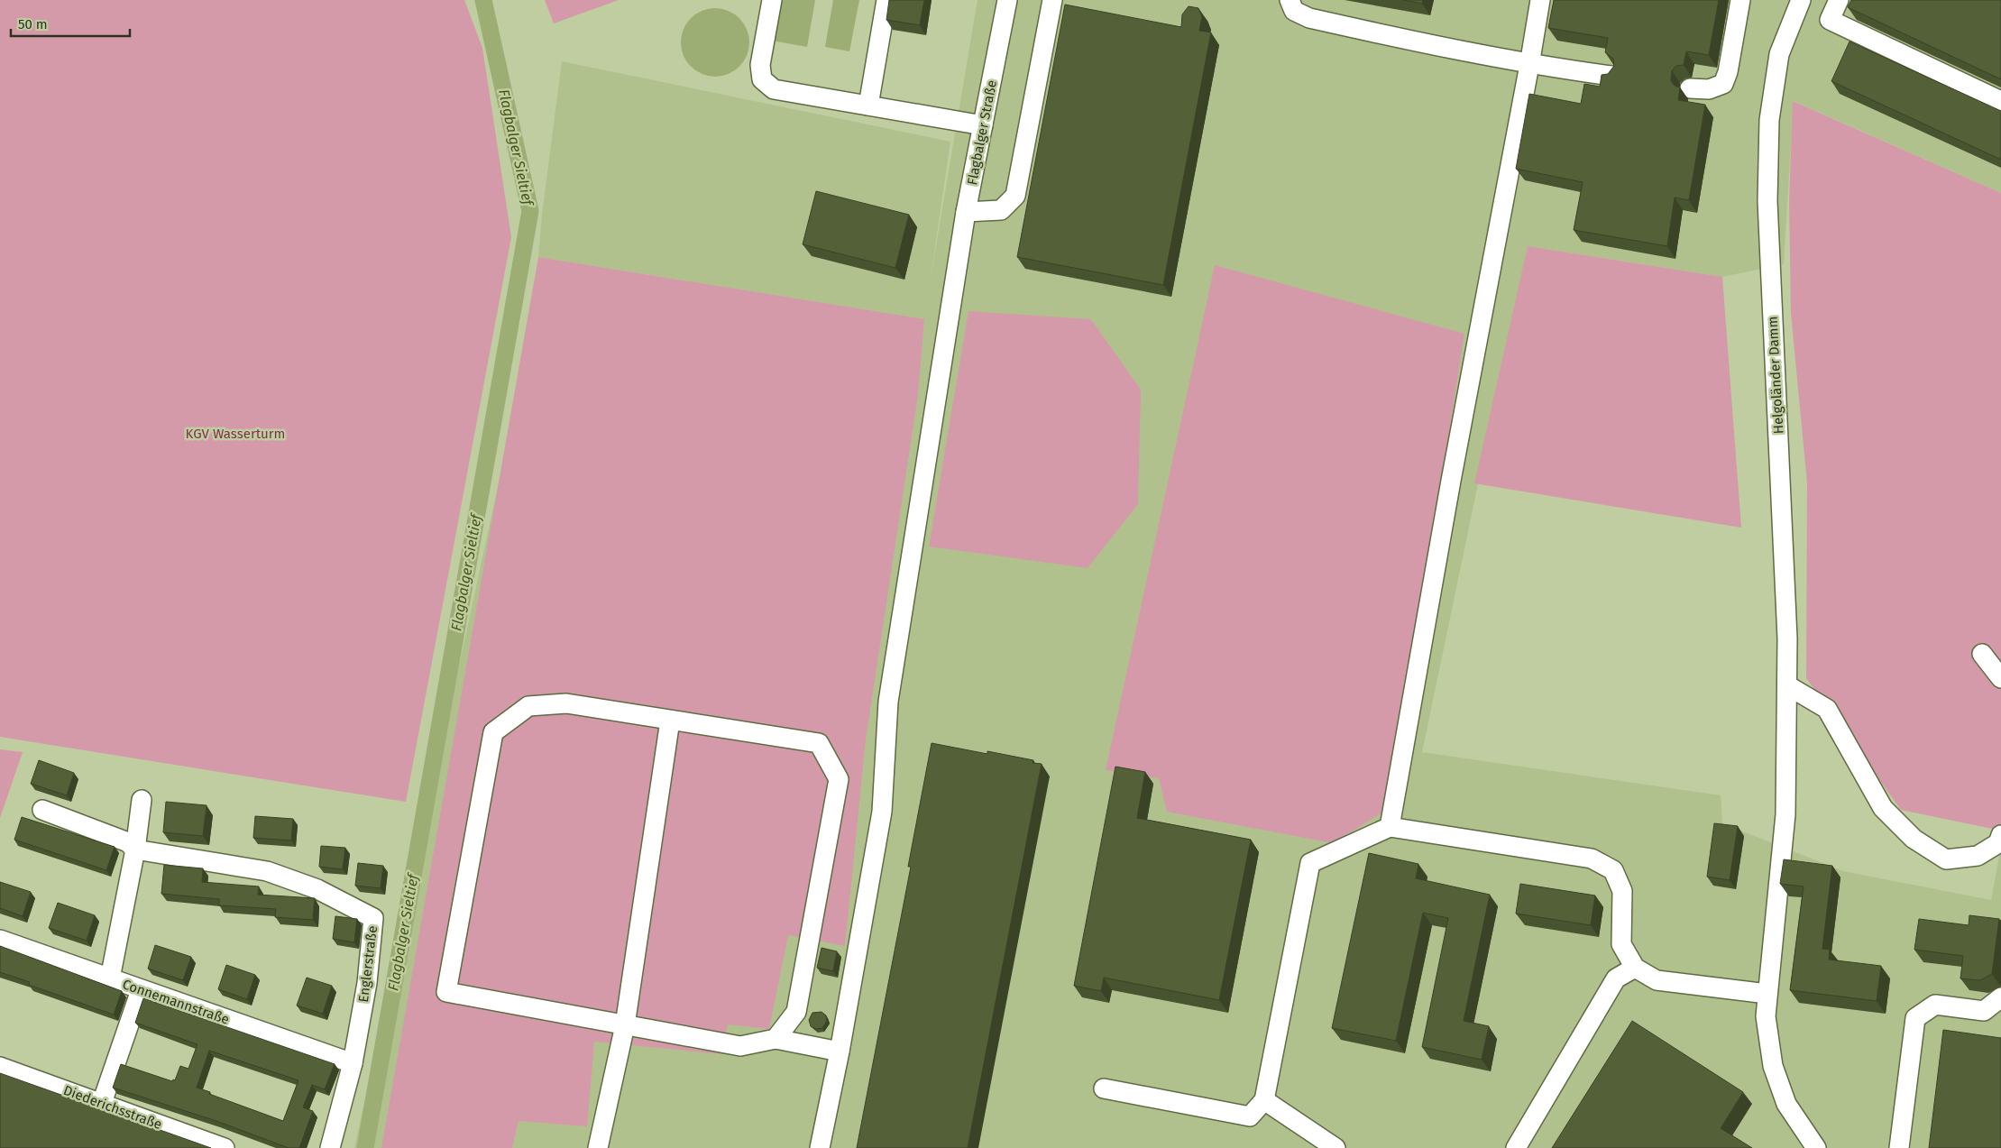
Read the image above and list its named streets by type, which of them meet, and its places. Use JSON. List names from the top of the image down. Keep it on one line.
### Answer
{"streets":{"street":["Flagbalger Straße","Helgoländer Damm","Englerstraße","Connemannstraße","Diederichsstraße"]},"crossings":[["Englerstraße","Connemannstraße"]],"water":["Flagbalger Sieltief"],"parks":["KGV Wasserturm"],"scale_bar":"50 m"}
